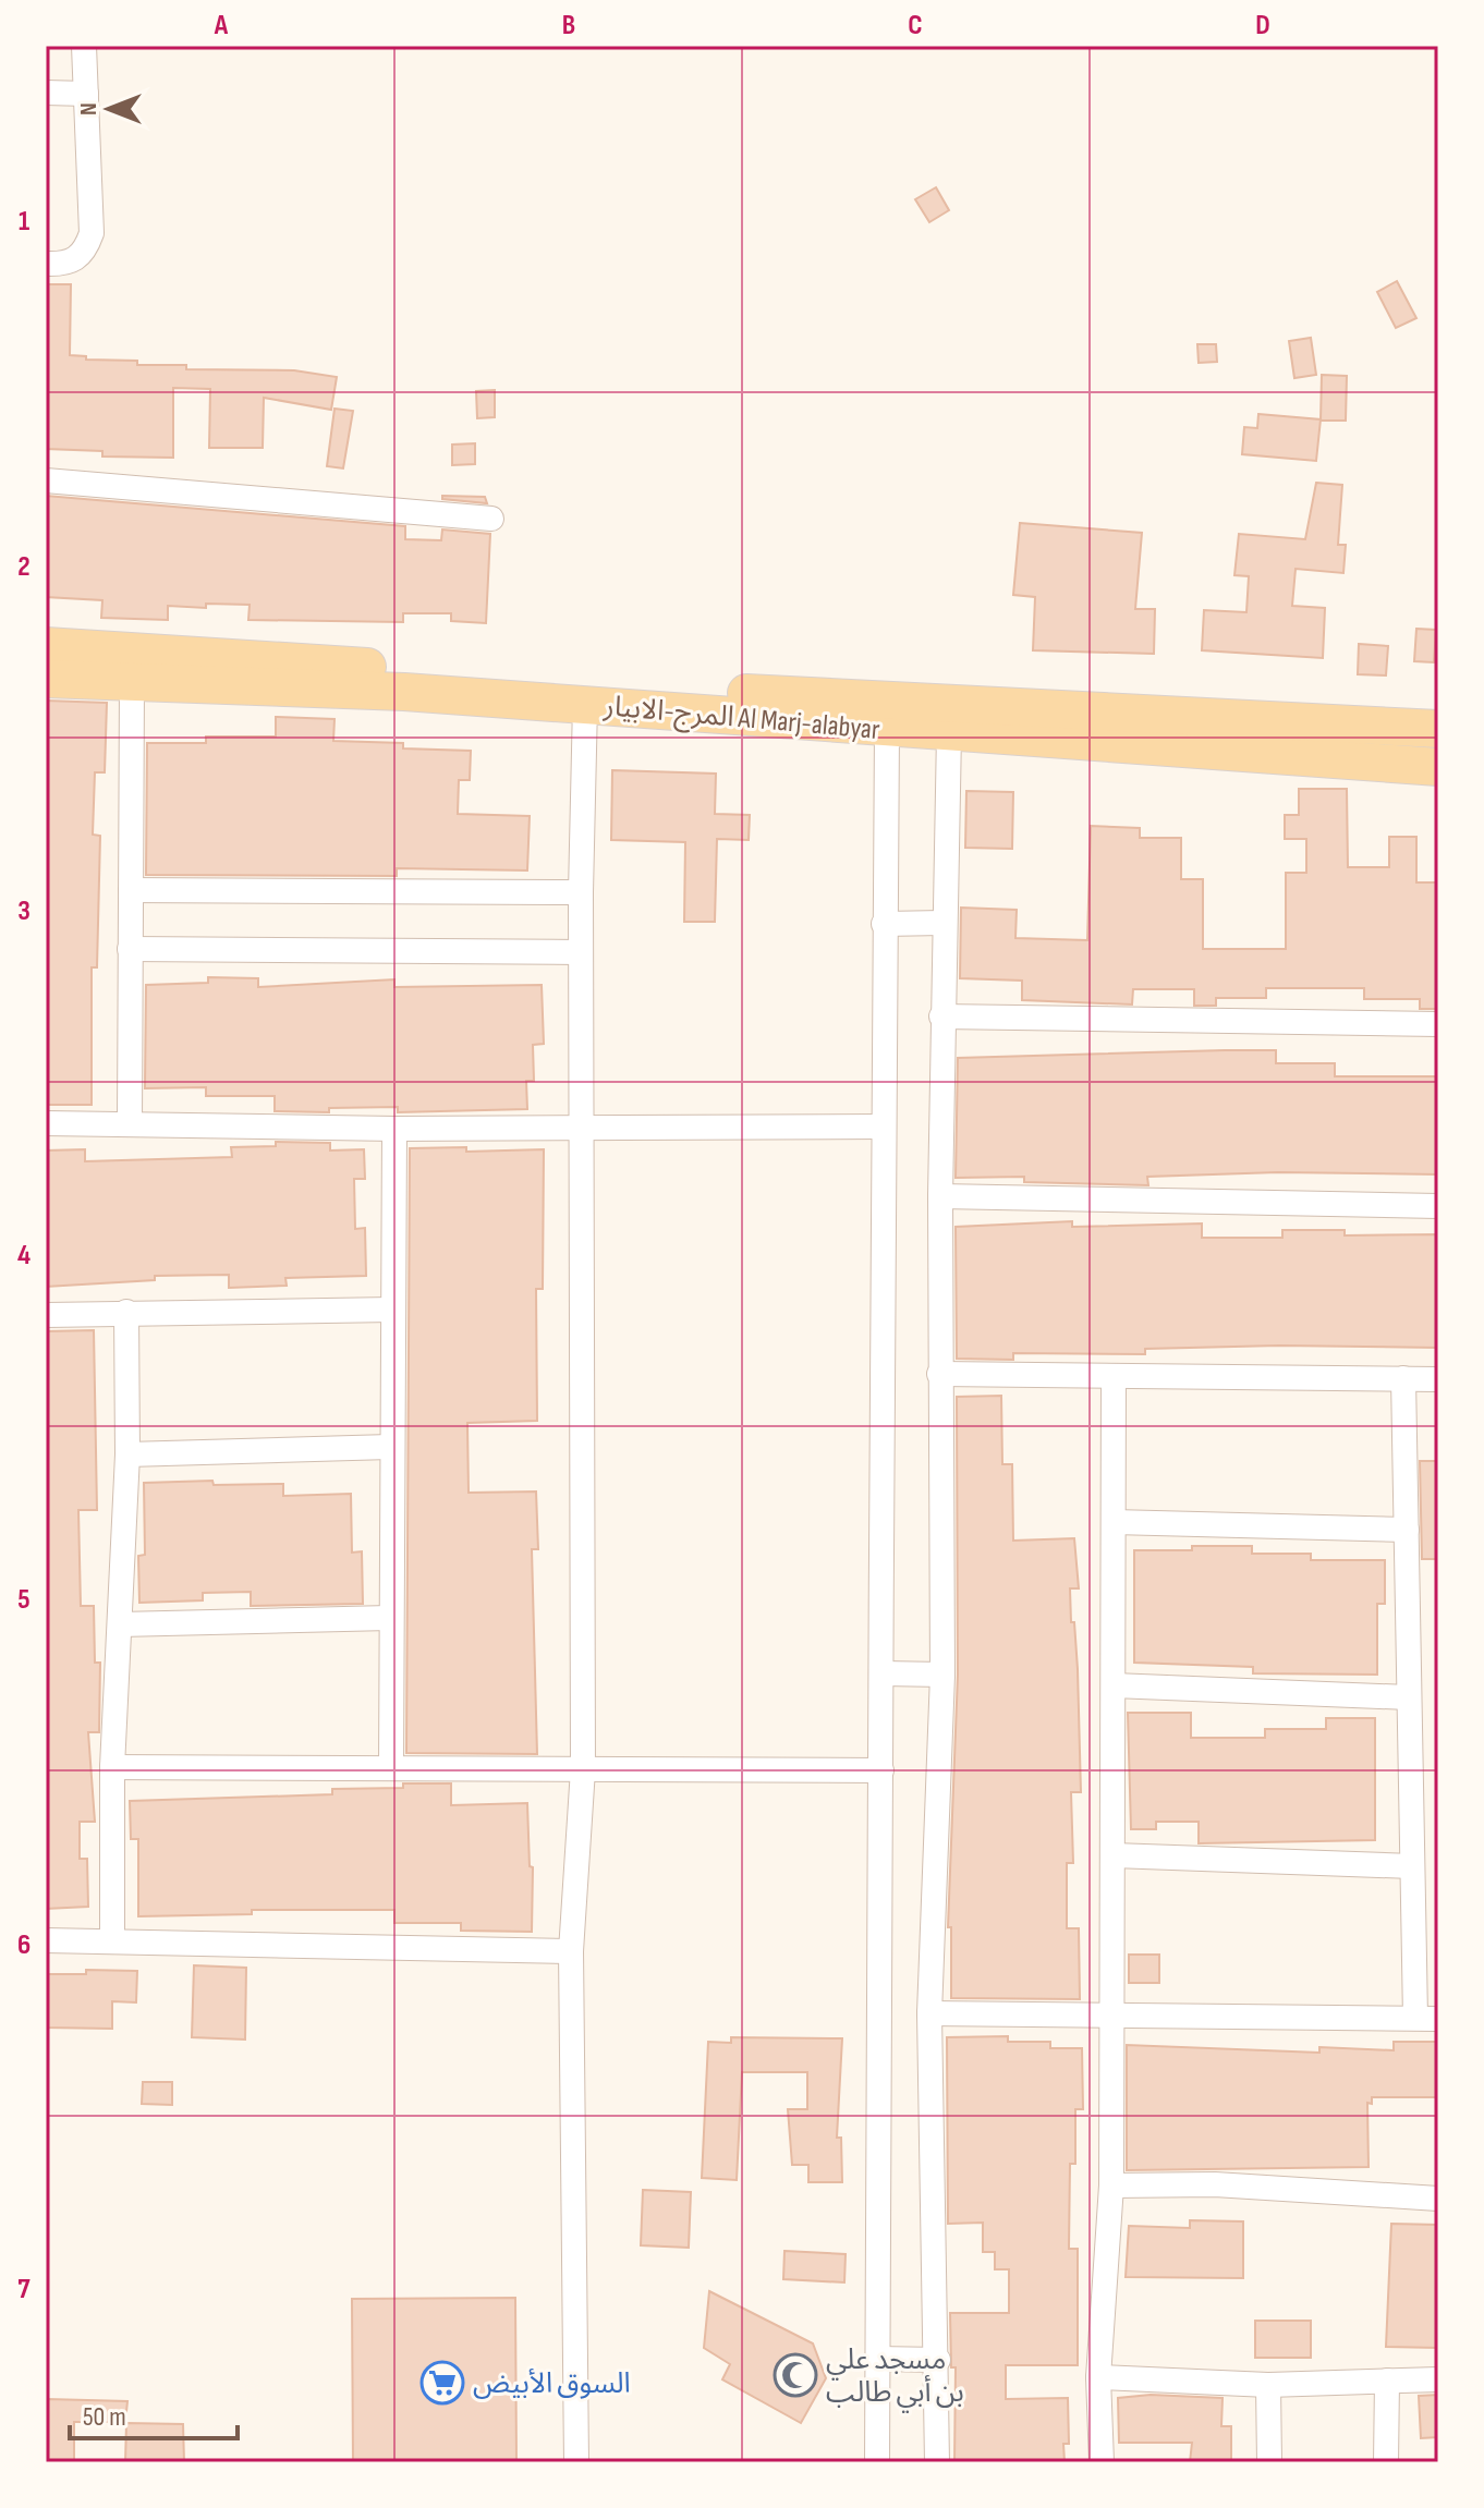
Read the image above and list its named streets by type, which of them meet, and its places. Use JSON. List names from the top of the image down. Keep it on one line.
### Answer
{"streets":{"main road":["المرج-الابيار Al Marj-alabyar"]},"places":{"mosque":["مسجد علي بن أبي طالب"],"supermarket":["السوق الأبيض"]},"scale_bar":"50 m","north":"left","grid":{"columns":["A","B","C","D"],"rows":["1","2","3","4","5","6","7"]}}
